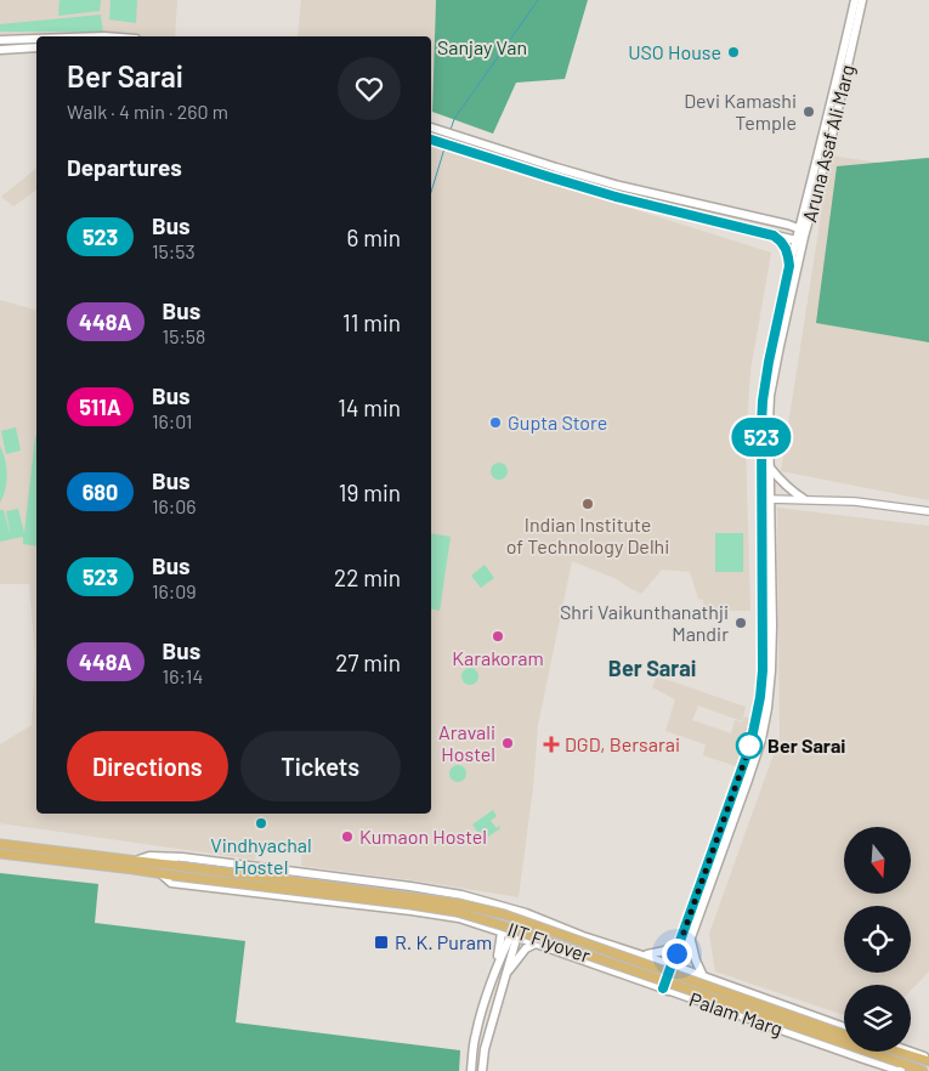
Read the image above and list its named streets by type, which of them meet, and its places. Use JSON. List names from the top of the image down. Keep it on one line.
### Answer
{"streets":{"main road":["Aruna Asaf Ali Marg","IIT Flyover","Palam Marg"]},"crossings":[["IIT Flyover","Palam Marg"]],"districts":["Ber Sarai"],"parks":["Sanjay Van"],"places":{"other":["USO House","Devi Kamashi Temple","Gupta Store","Indian Institute of Technology Delhi","Shri Vaikunthanathji Mandir","Karakoram","Aravali Hostel","Ber Sarai","Vindhyachal Hostel","Kumaon Hostel"],"health":["DGD, Bersarai"],"transit":["R. K. Puram"]},"lines":["bus line 523"],"north":"bottom","page":{"on_map":"523","heading":[["Ber Sarai","Walk · 4 min · 260 m"],"Departures"],"list":[{"mark":"523","name":"Bus","note":"15:53","value":"6 min"},{"mark":"448A","name":"Bus","note":"15:58","value":"11 min"},{"mark":"511A","name":"Bus","note":"16:01","value":"14 min"},{"mark":"680","name":"Bus","note":"16:06","value":"19 min"},{"mark":"523","name":"Bus","note":"16:09","value":"22 min"},{"mark":"448A","name":"Bus","note":"16:14","value":"27 min"}],"buttons":["Directions","Tickets"]}}
